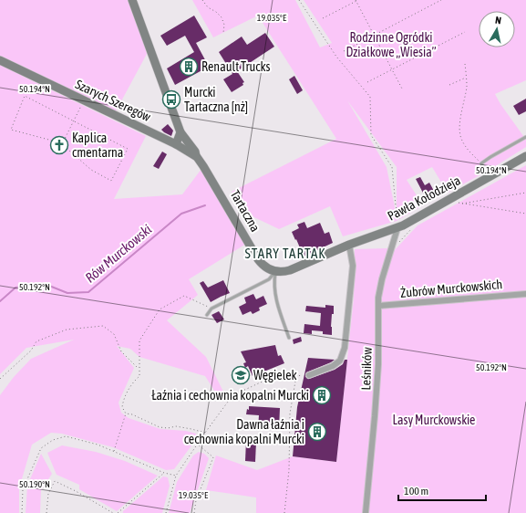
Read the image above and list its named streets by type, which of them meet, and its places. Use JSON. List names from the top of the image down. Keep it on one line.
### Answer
{"streets":{"street":["Szarych Szeregów","Pawła Kołodzieja","Tartaczna","Żubrów Murckowskich","Leśników"]},"crossings":[["Szarych Szeregów","Tartaczna"],["Pawła Kołodzieja","Tartaczna"],["Pawła Kołodzieja","Leśników"],["Żubrów Murckowskich","Leśników"]],"districts":["STARY TARTAK"],"water":["Rów Murckowski"],"parks":["Rodzinne Ogródki Działkowe „Wiesia”","Lasy Murckowskie"],"places":{"building":["Renault Trucks","Łaźnia i cechownia kopalni Murcki","Dawna łaźnia i cechownia kopalni Murcki"],"bus stop":["Murcki Tartaczna [nż]"],"church":["Kaplica cmentarna"],"school or university":["Węgielek"]},"scale_bar":"100 m","north":"top","coordinates":["19.035°E","50.194°N","50.192°N","50.190°N"]}
